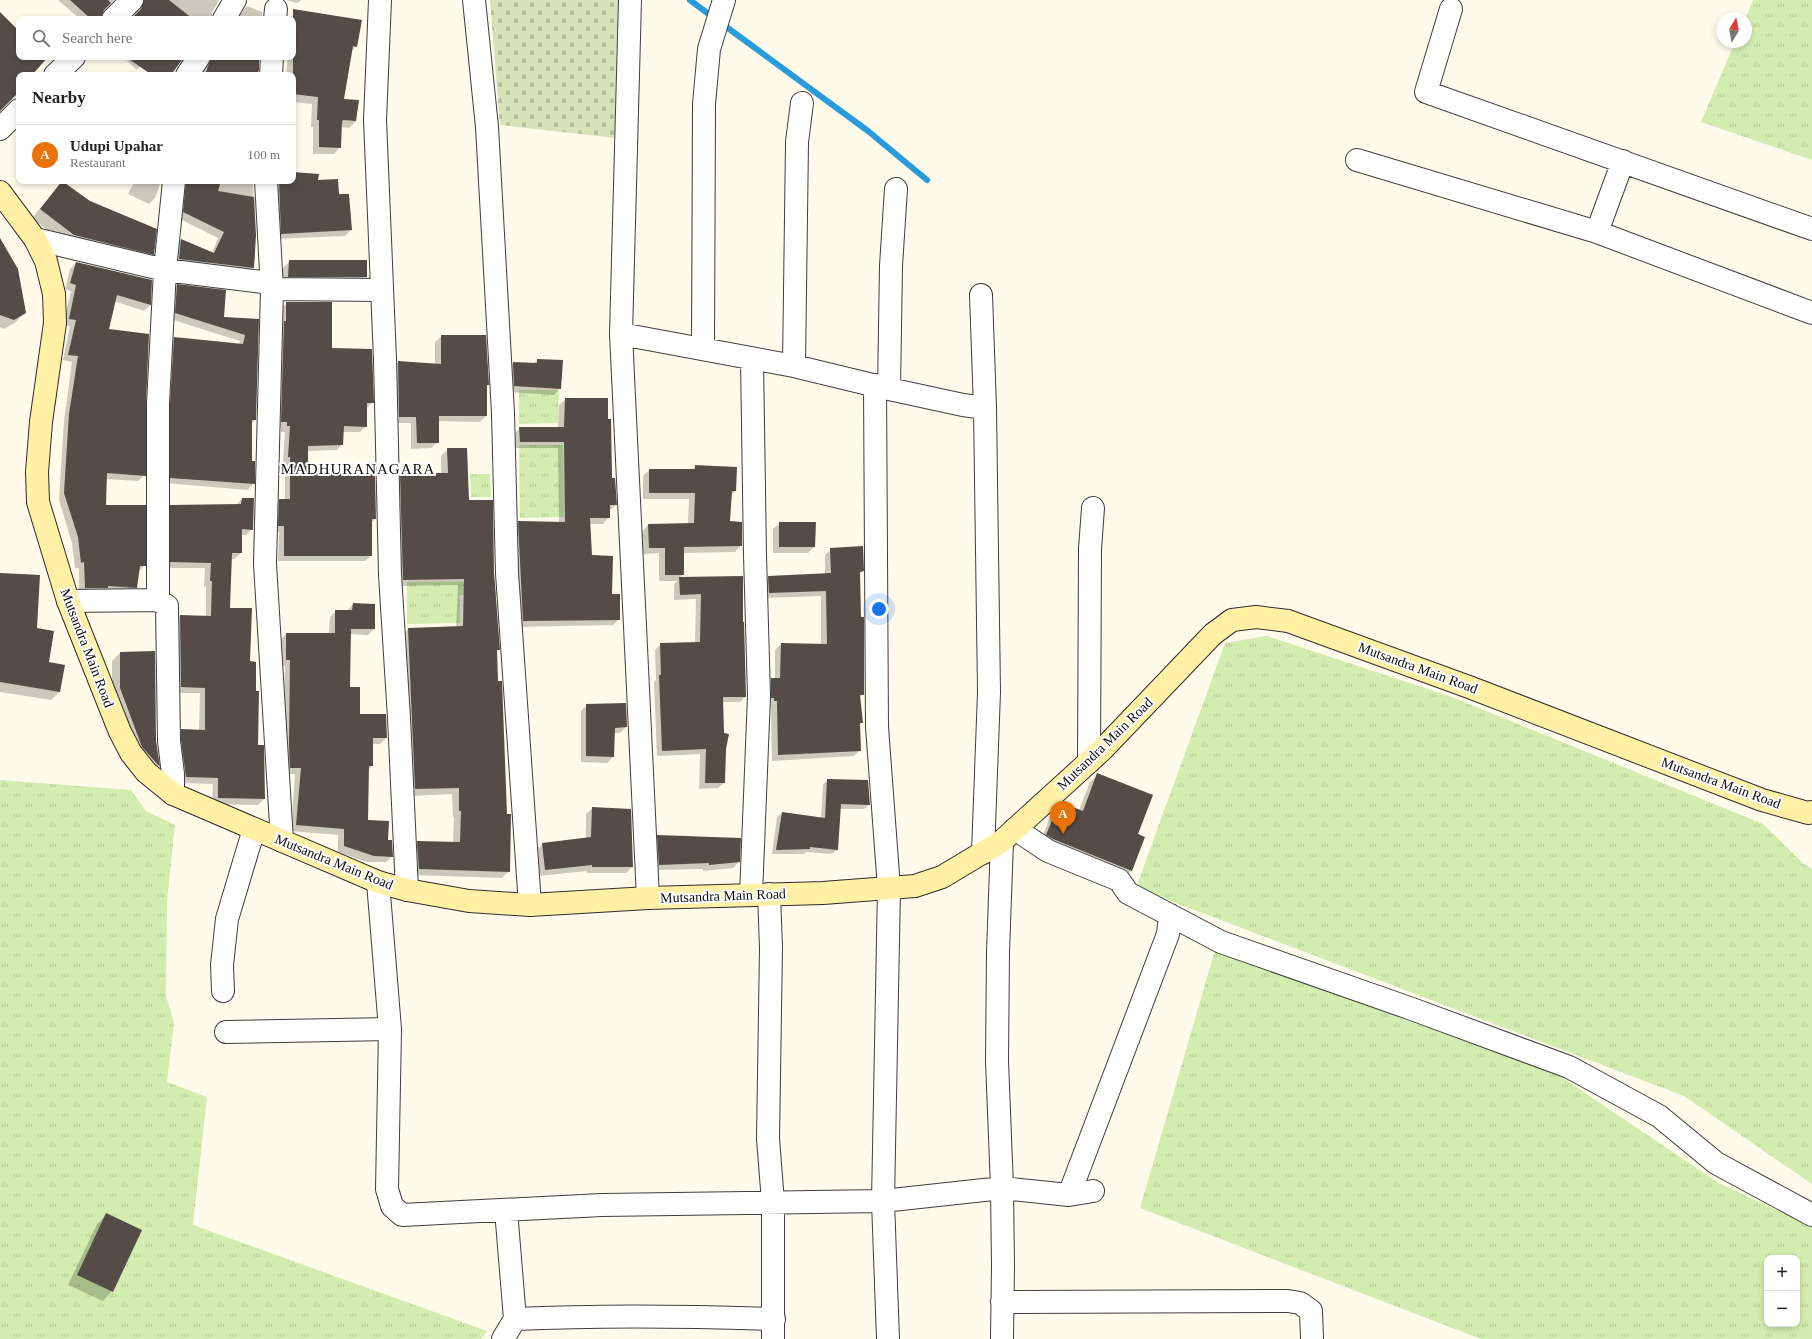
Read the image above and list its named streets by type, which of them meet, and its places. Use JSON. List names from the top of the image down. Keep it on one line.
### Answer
{"streets":{"street":["Mutsandra Main Road"]},"districts":["MADHURANAGARA"],"north":"top","page":{"search":"Search here","heading":"Nearby","list":[{"mark":"A","name":"Udupi Upahar","note":"Restaurant","value":"100 m"}],"pins":"A","map_buttons":["+","−"]}}
